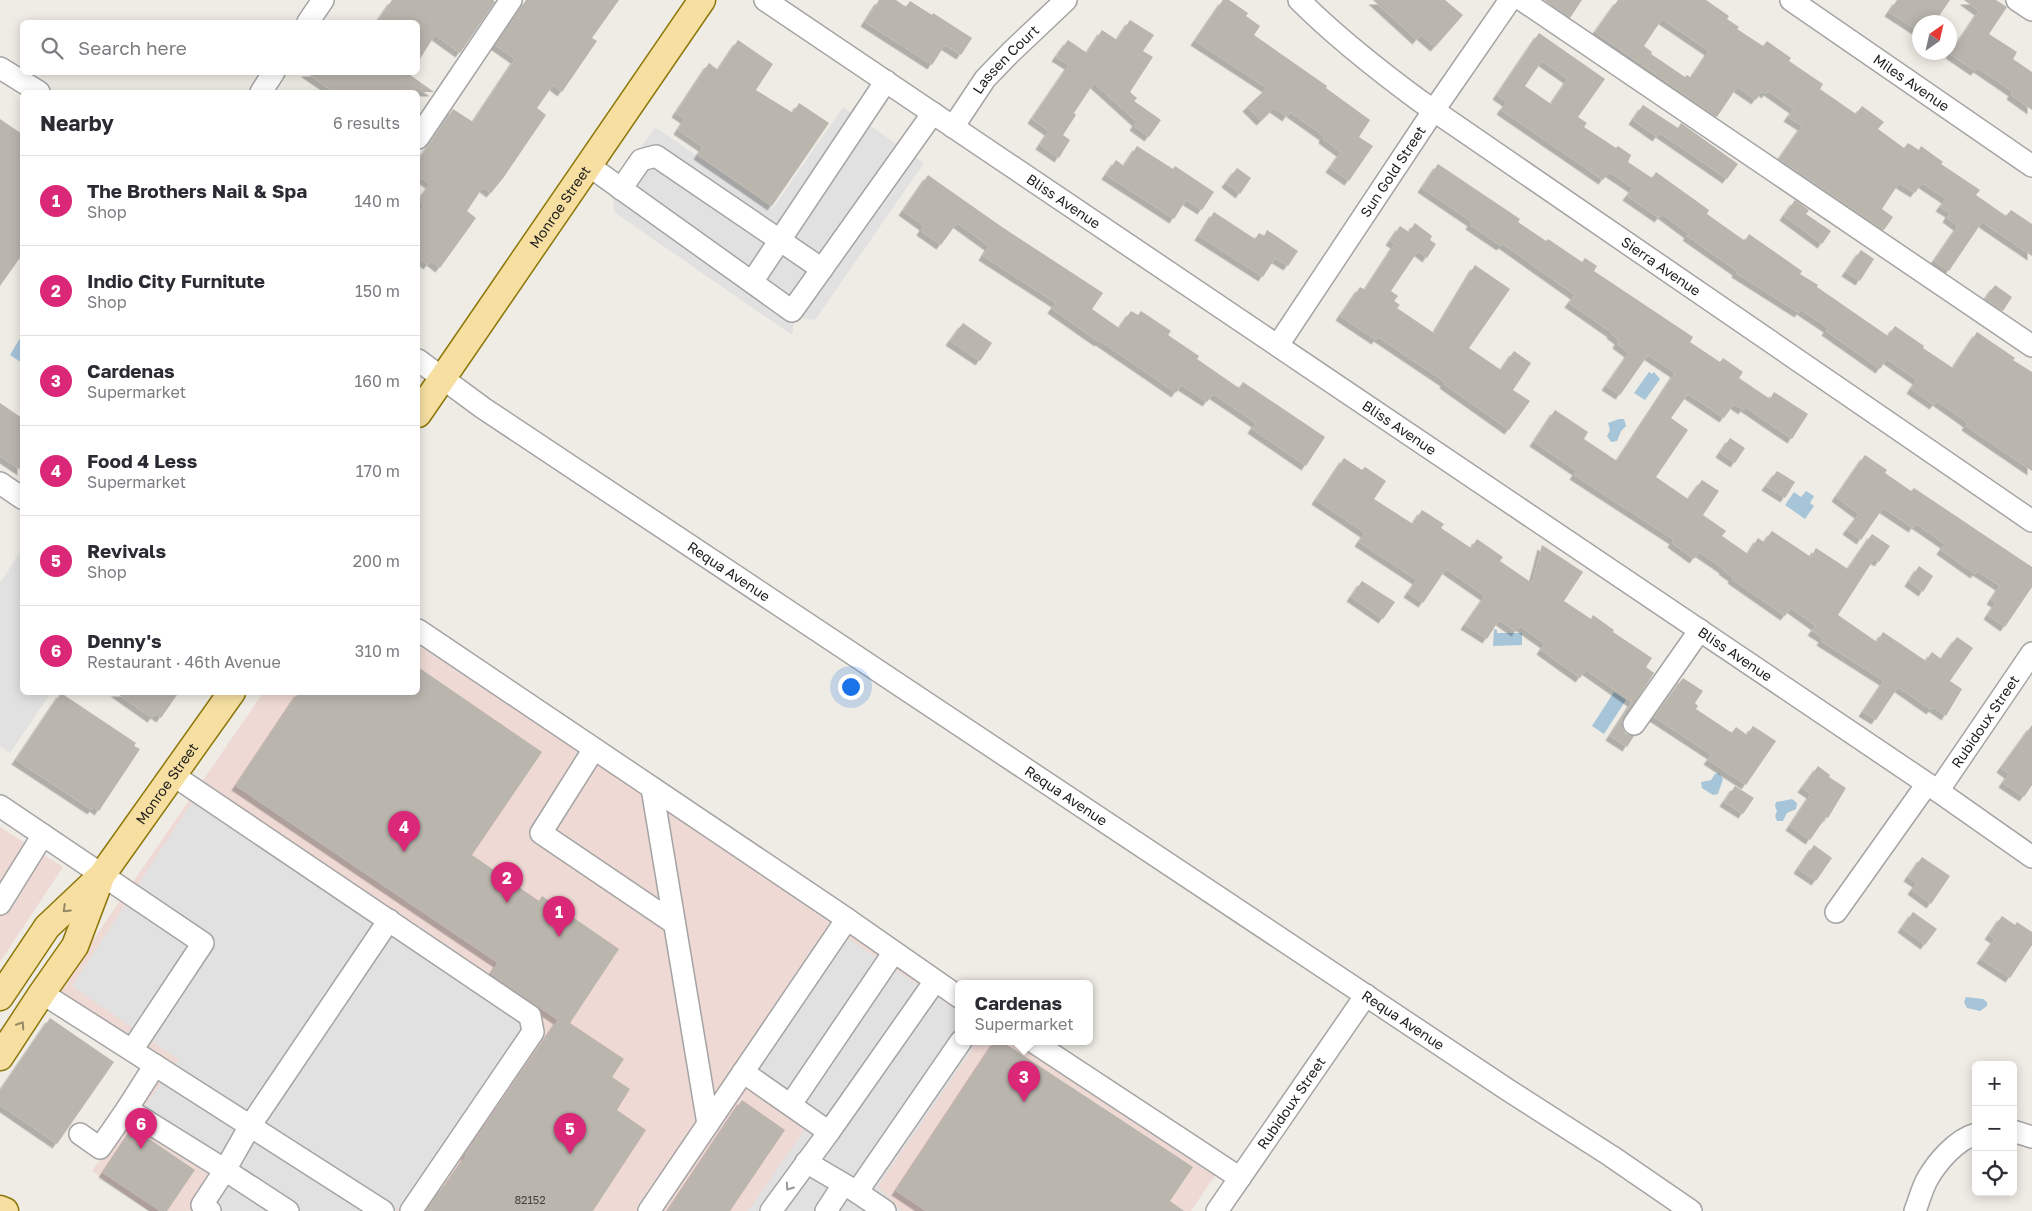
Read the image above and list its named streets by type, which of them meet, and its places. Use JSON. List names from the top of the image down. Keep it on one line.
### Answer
{"streets":{"main road":["Monroe Street"],"street":["Lassen Court","Miles Avenue","Sun Gold Street","Bliss Avenue","Sierra Avenue","Requa Avenue","Rubidoux Street"]},"crossings":[["Lassen Court","Bliss Avenue"],["Sun Gold Street","Bliss Avenue"],["Sun Gold Street","Sierra Avenue"],["Bliss Avenue","Rubidoux Street"],["Monroe Street","Requa Avenue"],["Requa Avenue","Rubidoux Street"]],"house_numbers":["82152"],"north":"top right","page":{"search":"Search here","heading":["Nearby","6 results"],"list":[{"mark":"1","name":"The Brothers Nail & Spa","note":"Shop","value":"140 m"},{"mark":"2","name":"Indio City Furnitute","note":"Shop","value":"150 m"},{"mark":"3","name":"Cardenas","note":"Supermarket","value":"160 m"},{"mark":"4","name":"Food 4 Less","note":"Supermarket","value":"170 m"},{"mark":"5","name":"Revivals","note":"Shop","value":"200 m"},{"mark":"6","name":"Denny's","note":"Restaurant · 46th Avenue","value":"310 m"}],"pins":["4","2","1","3","6","5"],"popup":["Cardenas","Supermarket"],"map_buttons":["+","−"]}}
